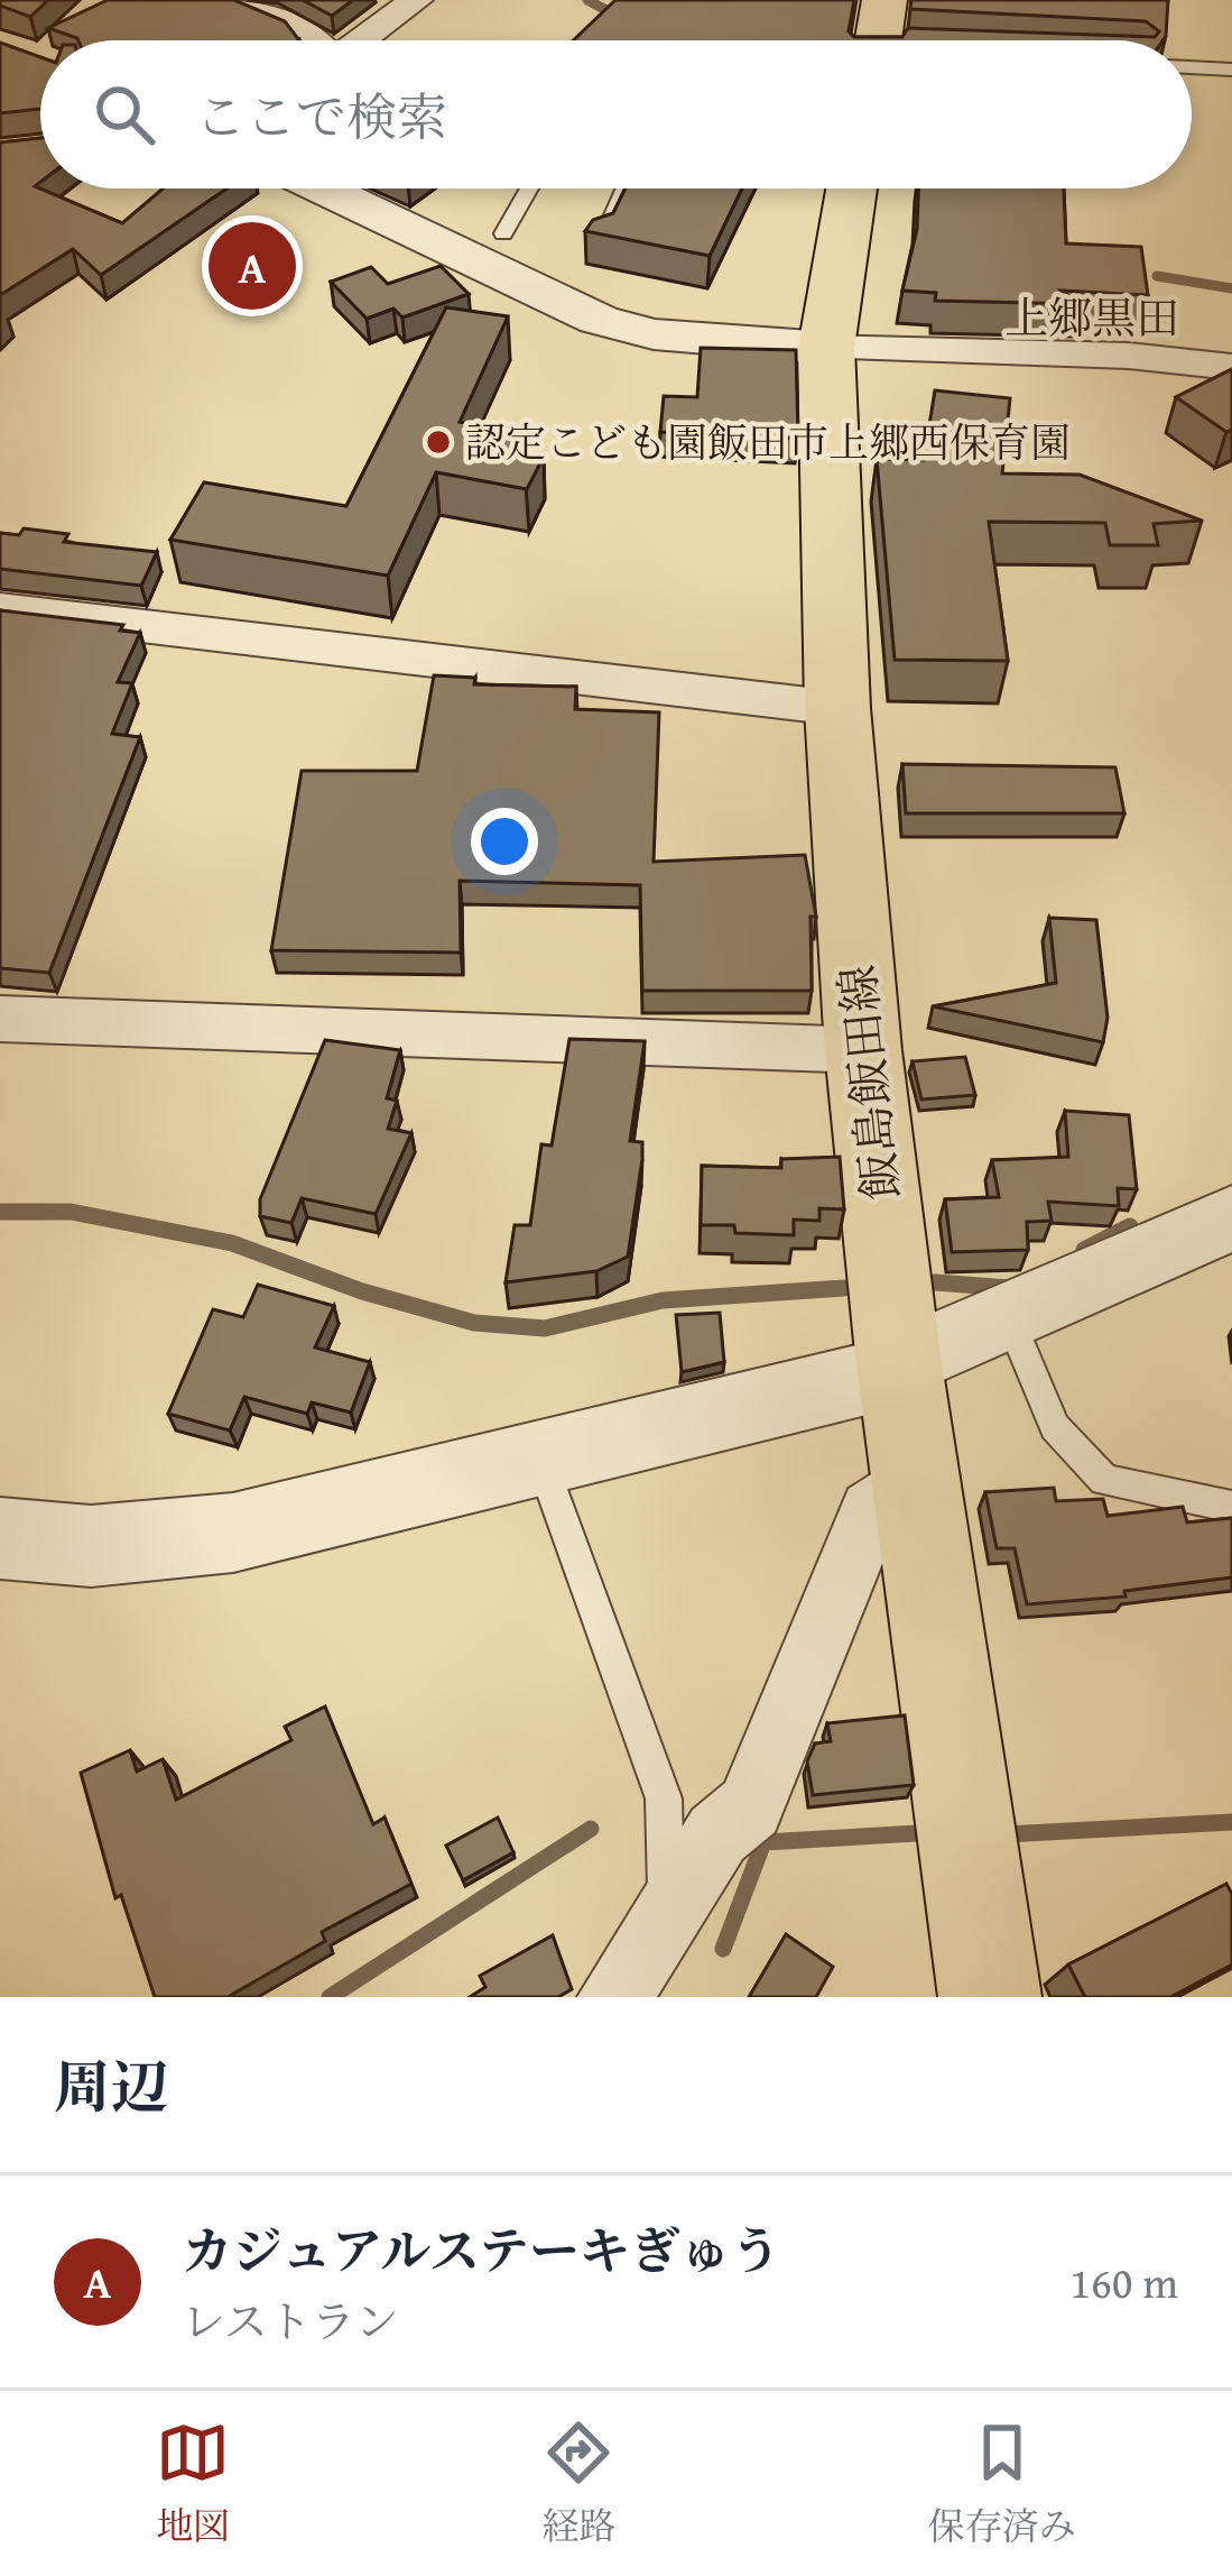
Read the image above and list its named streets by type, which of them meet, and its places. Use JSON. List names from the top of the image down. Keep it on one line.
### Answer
{"streets":{"main road":["飯島飯田線"]},"districts":["上郷黒田"],"places":["認定こども園飯田市上郷西保育園"],"page":{"search":"ここで検索","pins":"A","heading":"周辺","list":[{"mark":"A","name":"カジュアルステーキぎゅう","note":"レストラン","value":"160 m"}],"nav":["地図","経路","保存済み"]}}
